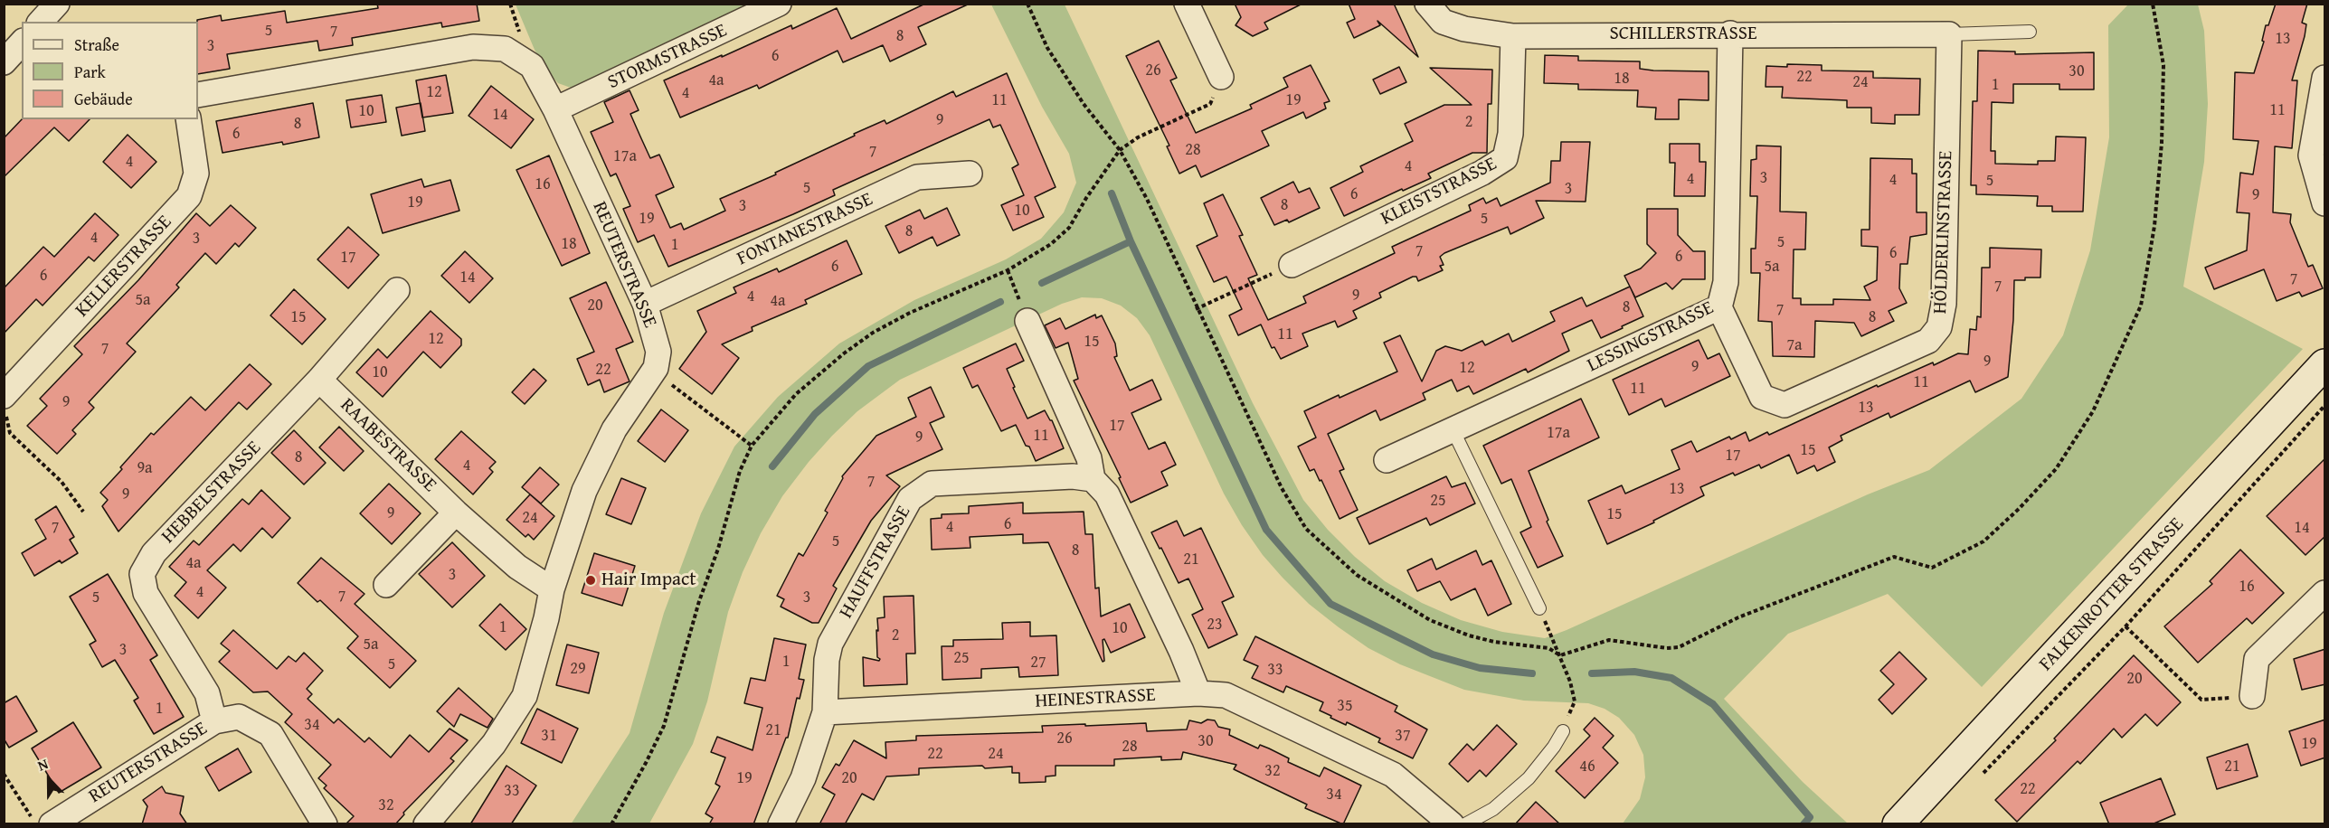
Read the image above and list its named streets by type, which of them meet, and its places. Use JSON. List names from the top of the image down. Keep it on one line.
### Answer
{"streets":{"main road":["FALKENROTTER STRASSE"],"street":["SCHILLERSTRASSE","STORMSTRASSE","KLEISTSTRASSE","FONTANESTRASSE","HÖLDERLINSTRASSE","REUTERSTRASSE","KELLERSTRASSE","LESSINGSTRASSE","RAABESTRASSE","HEBBELSTRASSE","HAUFFSTRASSE","HEINESTRASSE"]},"crossings":[["SCHILLERSTRASSE","KLEISTSTRASSE"],["SCHILLERSTRASSE","HÖLDERLINSTRASSE"],["SCHILLERSTRASSE","LESSINGSTRASSE"],["STORMSTRASSE","REUTERSTRASSE"],["FONTANESTRASSE","REUTERSTRASSE"],["HÖLDERLINSTRASSE","LESSINGSTRASSE"],["REUTERSTRASSE","HEBBELSTRASSE"],["RAABESTRASSE","HEBBELSTRASSE"],["HAUFFSTRASSE","HEINESTRASSE"]],"places":["Hair Impact"],"house_numbers":["5","7","8","13","3","6","26","30","22","18","4a","24","1","12","4","11","19","11","10","14","9","2","8","6","28","7","17a","4","4","3","4","4","5","16","5","3","6","9","19","8","3","10","19","5","8","4","3","5","18","1","7","6","6","17","6","5a","6","14","7","7","9","4","5a","4a","20","8","7","15","8","11","12","15","7a","7","9","9","12","22","10","11","11","9","13","17","17a","11","9","15","17","8","4","9a","7","13","9","25","9","15","24","6","4","7","14","5","8","21","4a","3","16","4","7","5","3","23","1","10","2","5a","3","25","1","27","5","29","33","20","35","1","34","21","31","37","26","30","19","28","22","24","46","21","32","19","20","22","33","34","32"],"legend":["Straße","Park","Gebäude"],"north":"top"}
